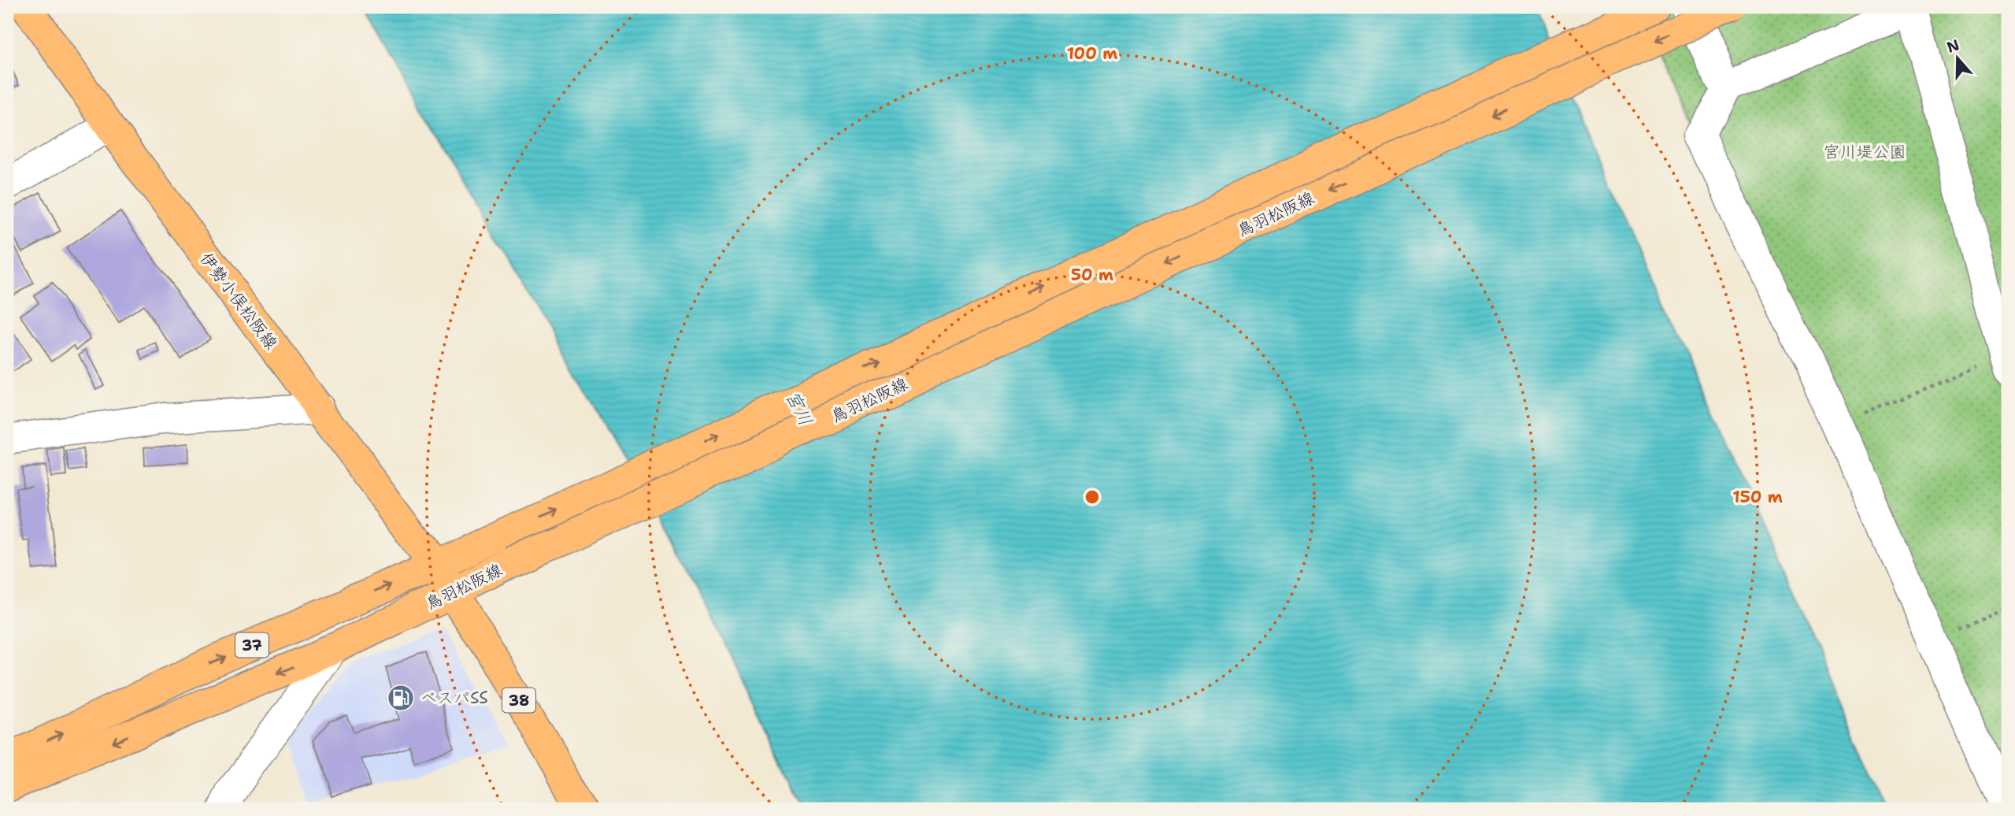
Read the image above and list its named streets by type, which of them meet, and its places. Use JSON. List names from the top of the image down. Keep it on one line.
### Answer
{"streets":{"main road":["鳥羽松阪線","伊勢小俣松阪線","37","38"]},"crossings":[["鳥羽松阪線","伊勢小俣松阪線"],["鳥羽松阪線","38"],["伊勢小俣松阪線","38"]],"water":["宮川"],"parks":["宮川堤公園"],"places":{"fuel station":["ベスパSS"]},"north":"top","rings":["100 m","50 m","150 m"]}
